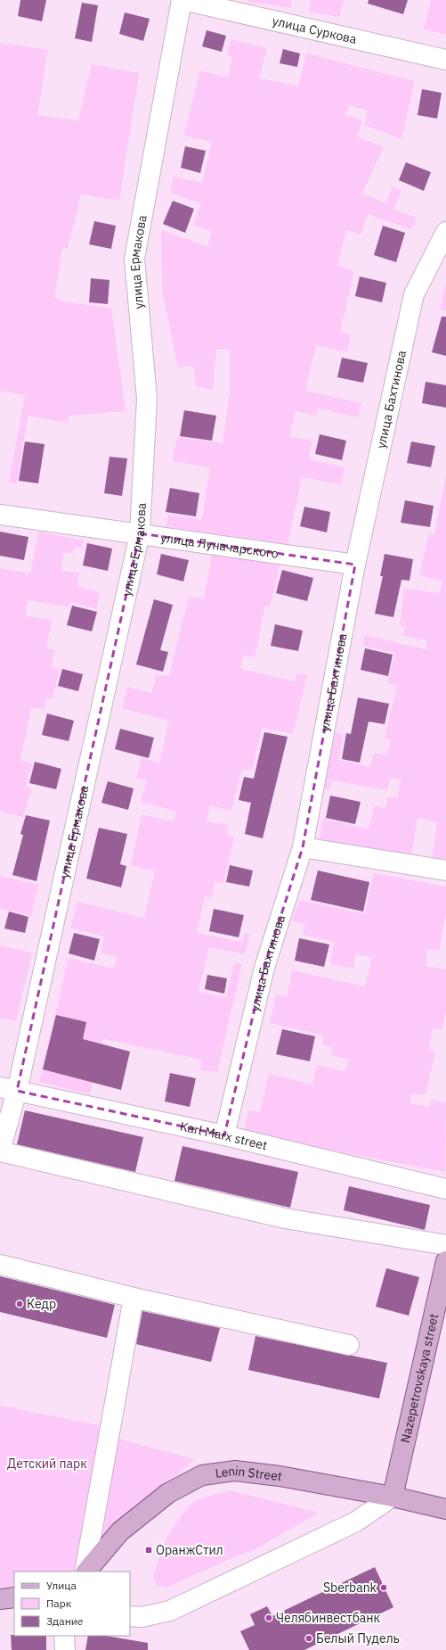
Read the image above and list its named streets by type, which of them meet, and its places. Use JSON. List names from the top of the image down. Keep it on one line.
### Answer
{"streets":{"main road":["Nazepetrovskaya street","Lenin Street"],"street":["улица Суркова","улица Ермакова","улица Бахтинова","улица Луначарского","Karl Marx street"]},"crossings":[["улица Суркова","улица Ермакова"],["улица Ермакова","улица Луначарского"],["улица Ермакова","Karl Marx street"],["улица Бахтинова","улица Луначарского"],["улица Бахтинова","Karl Marx street"],["Nazepetrovskaya street","Lenin Street"]],"parks":["Детский парк"],"places":{"other":["Кедр","Sberbank","Челябинвестбанк","Белый Пудель"],"transit":["ОранжСтил"]},"legend":["Улица","Парк","Здание"]}
